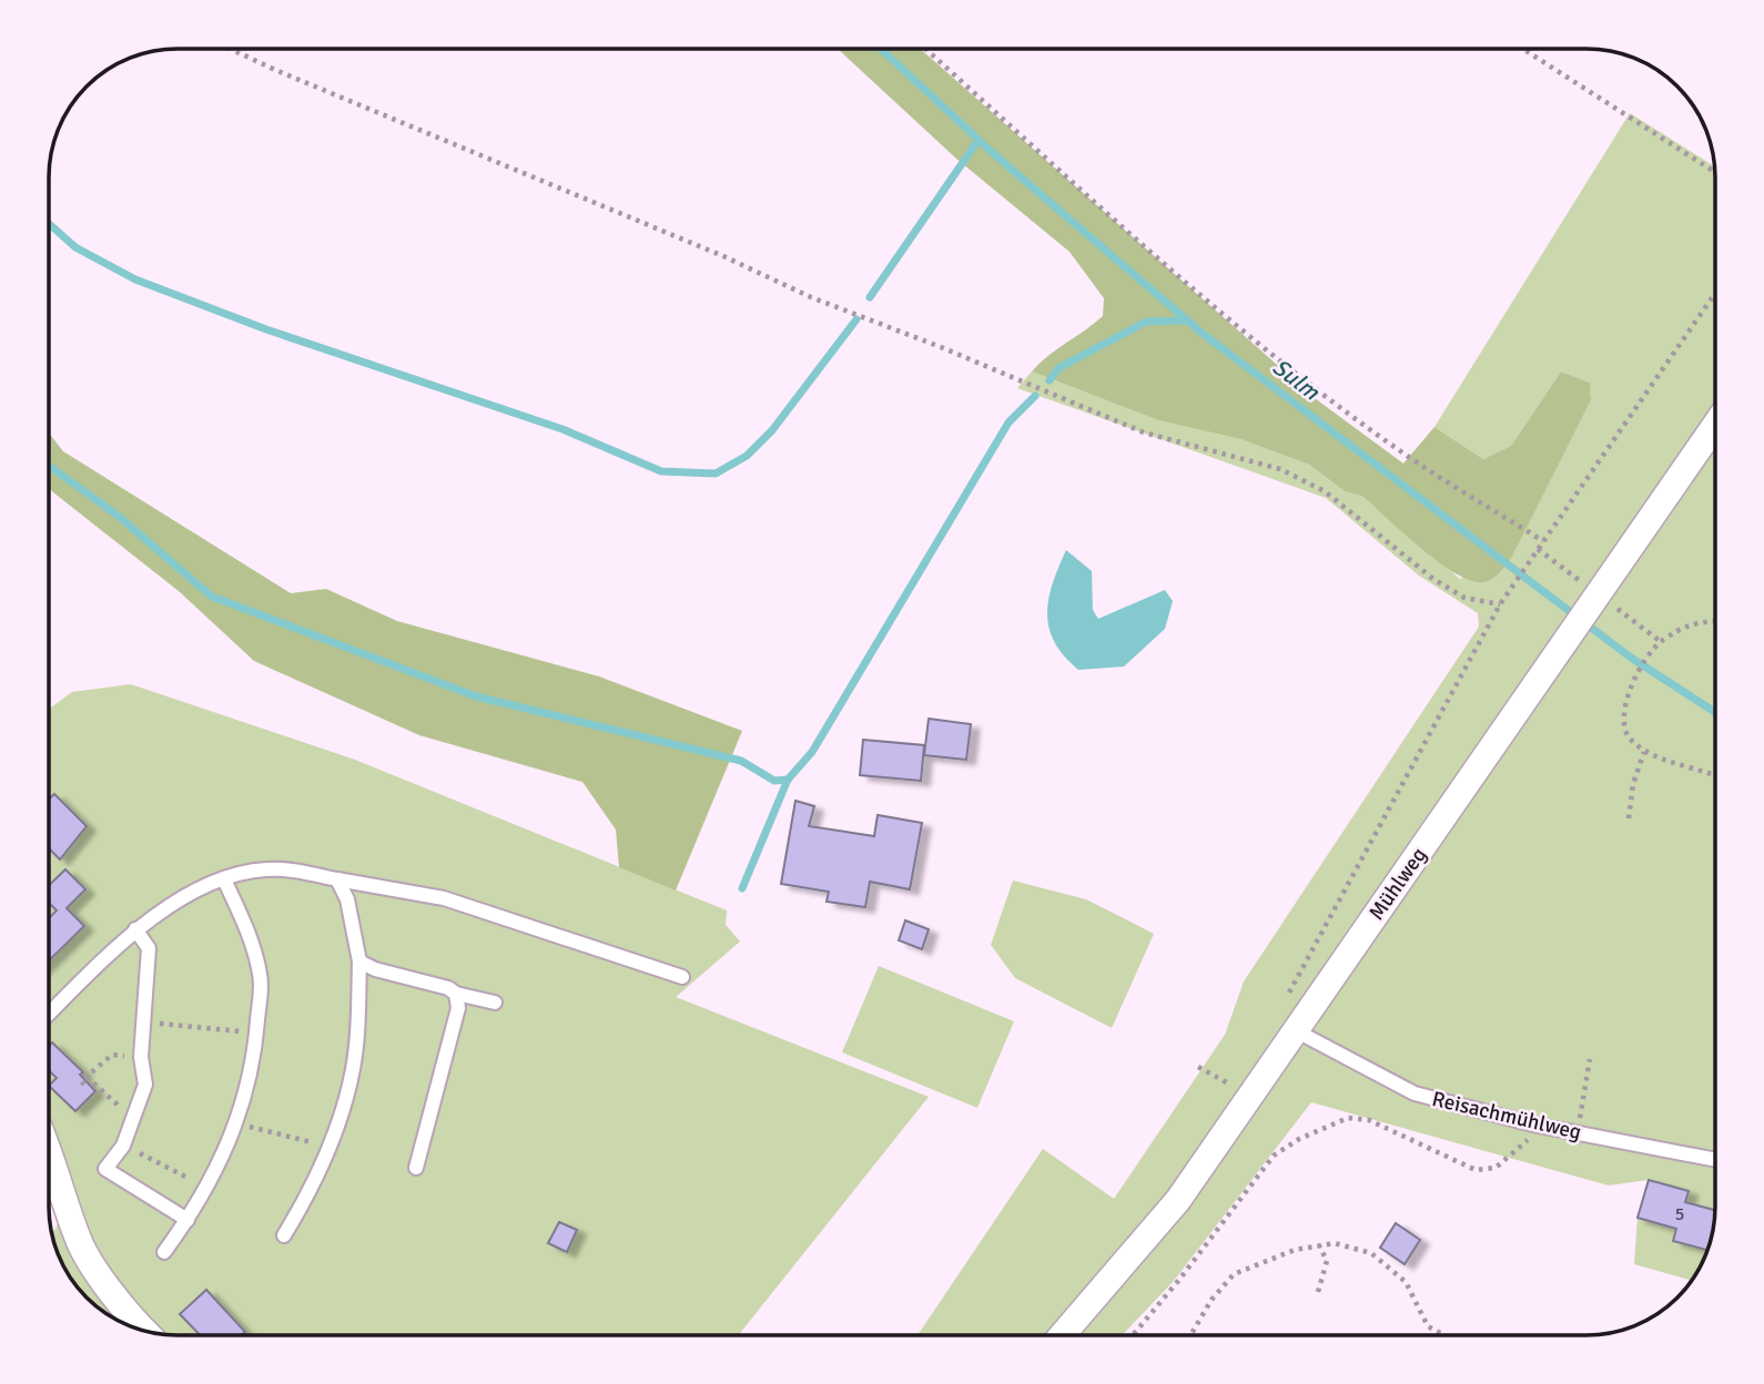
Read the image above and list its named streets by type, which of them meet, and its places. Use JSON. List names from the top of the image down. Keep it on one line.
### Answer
{"streets":{"street":["Mühlweg"],"lane":["Reisachmühlweg"]},"crossings":[["Mühlweg","Reisachmühlweg"]],"water":["Sulm"],"house_numbers":["5"]}
